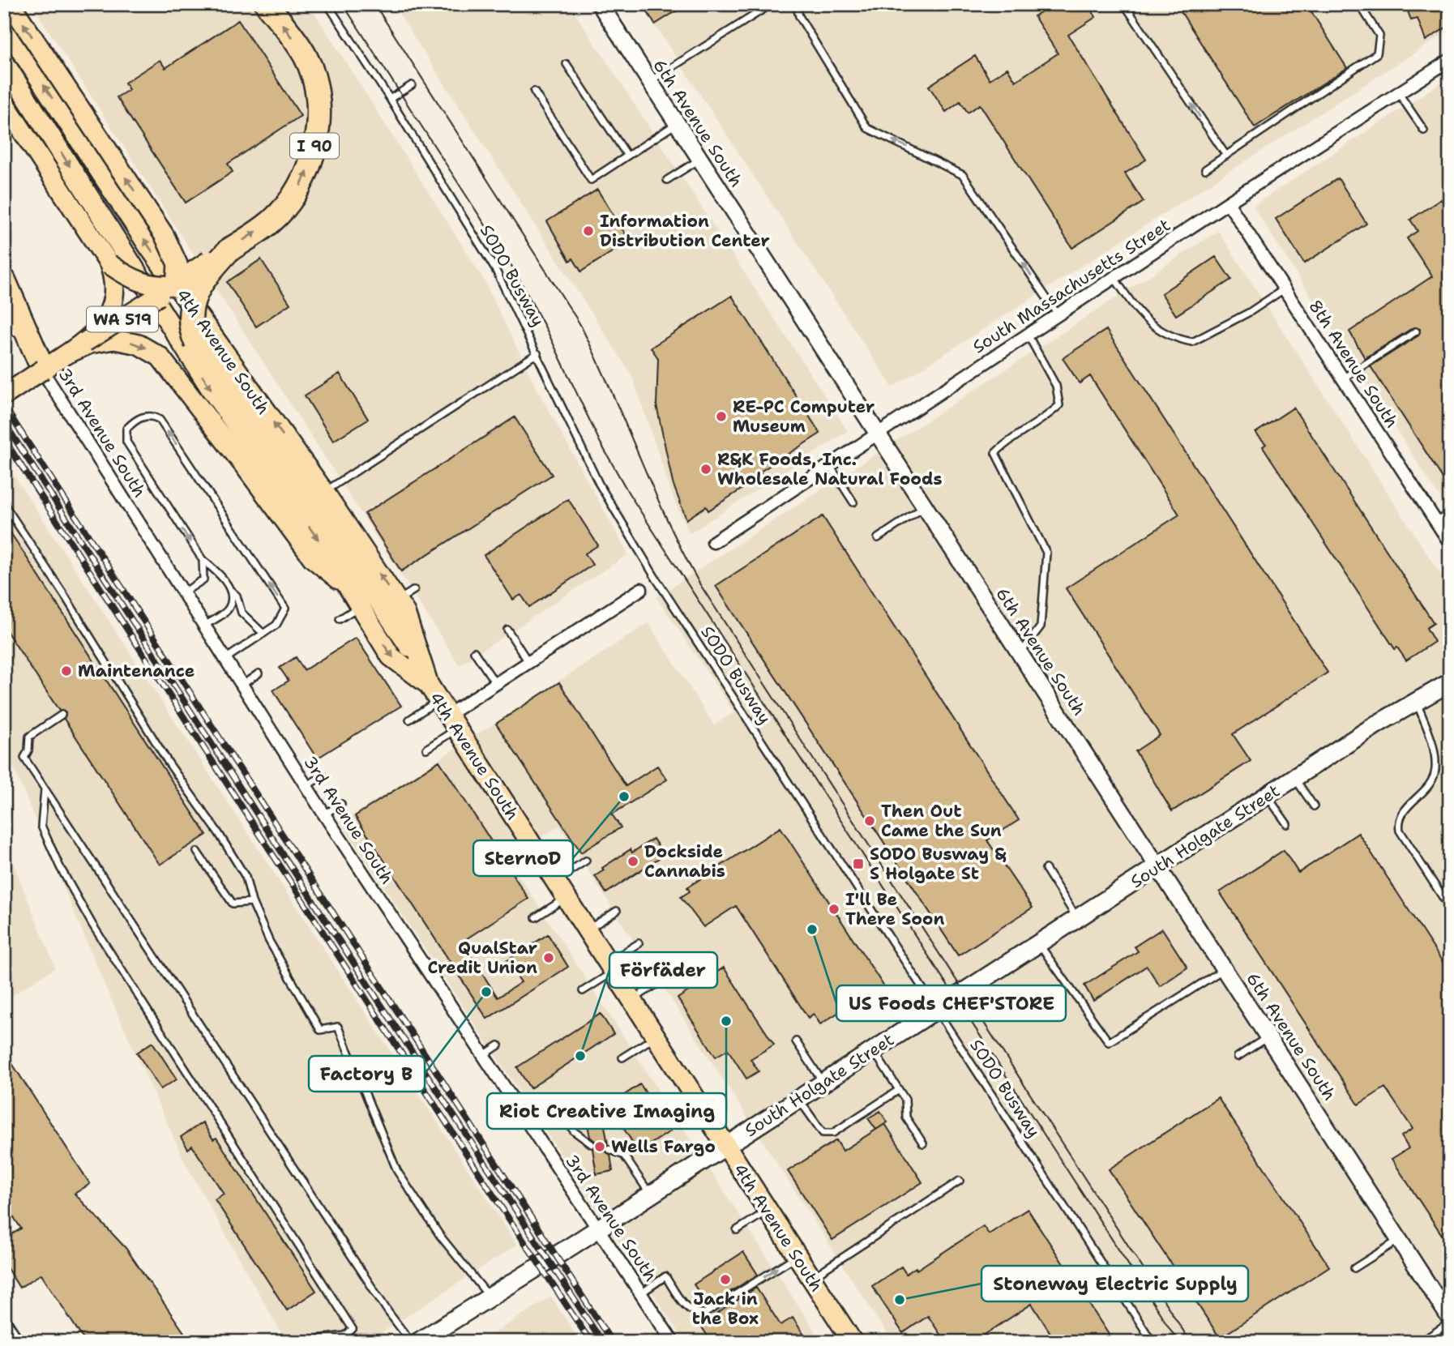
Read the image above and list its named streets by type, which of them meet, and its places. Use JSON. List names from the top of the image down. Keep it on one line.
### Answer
{"streets":{"highway":["I 90"],"main road":["WA 519","4th Avenue South","South Holgate Street"],"street":["6th Avenue South","South Massachusetts Street","8th Avenue South","3rd Avenue South"],"lane":["SODO Busway"]},"crossings":[["6th Avenue South","South Massachusetts Street"],["6th Avenue South","South Holgate Street"],["SODO Busway","South Holgate Street"],["South Massachusetts Street","8th Avenue South"],["4th Avenue South","South Holgate Street"],["3rd Avenue South","South Holgate Street"]],"places":{"other":["Information Distribution Center","RE-PC Computer Museum","R&K Foods, Inc. Wholesale Natural Foods","Maintenance","SternoD","Then Out Came the Sun","Dockside Cannabis","I'll Be There Soon","US Foods CHEF'STORE","QualStar Credit Union","Factory B","Riot Creative Imaging","Förfäder","Wells Fargo","Jack in the Box","Stoneway Electric Supply"],"transit":["SODO Busway & S Holgate St"]}}
